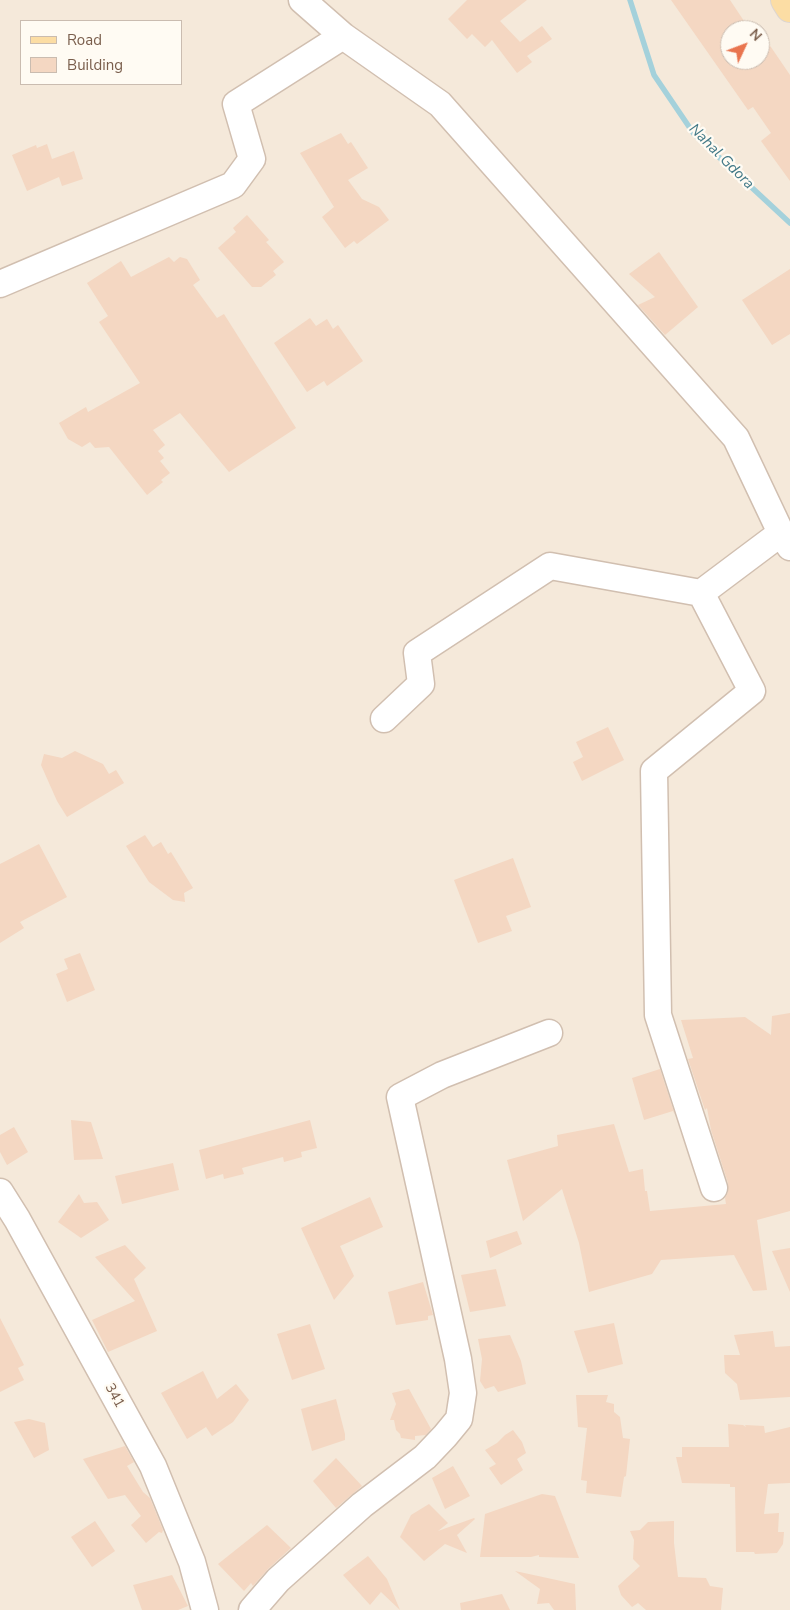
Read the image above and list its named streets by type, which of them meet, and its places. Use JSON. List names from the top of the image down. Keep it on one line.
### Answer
{"streets":{"street":["341"]},"water":["Nahal Gdora"],"legend":["Road","Building"],"north":"top right"}
